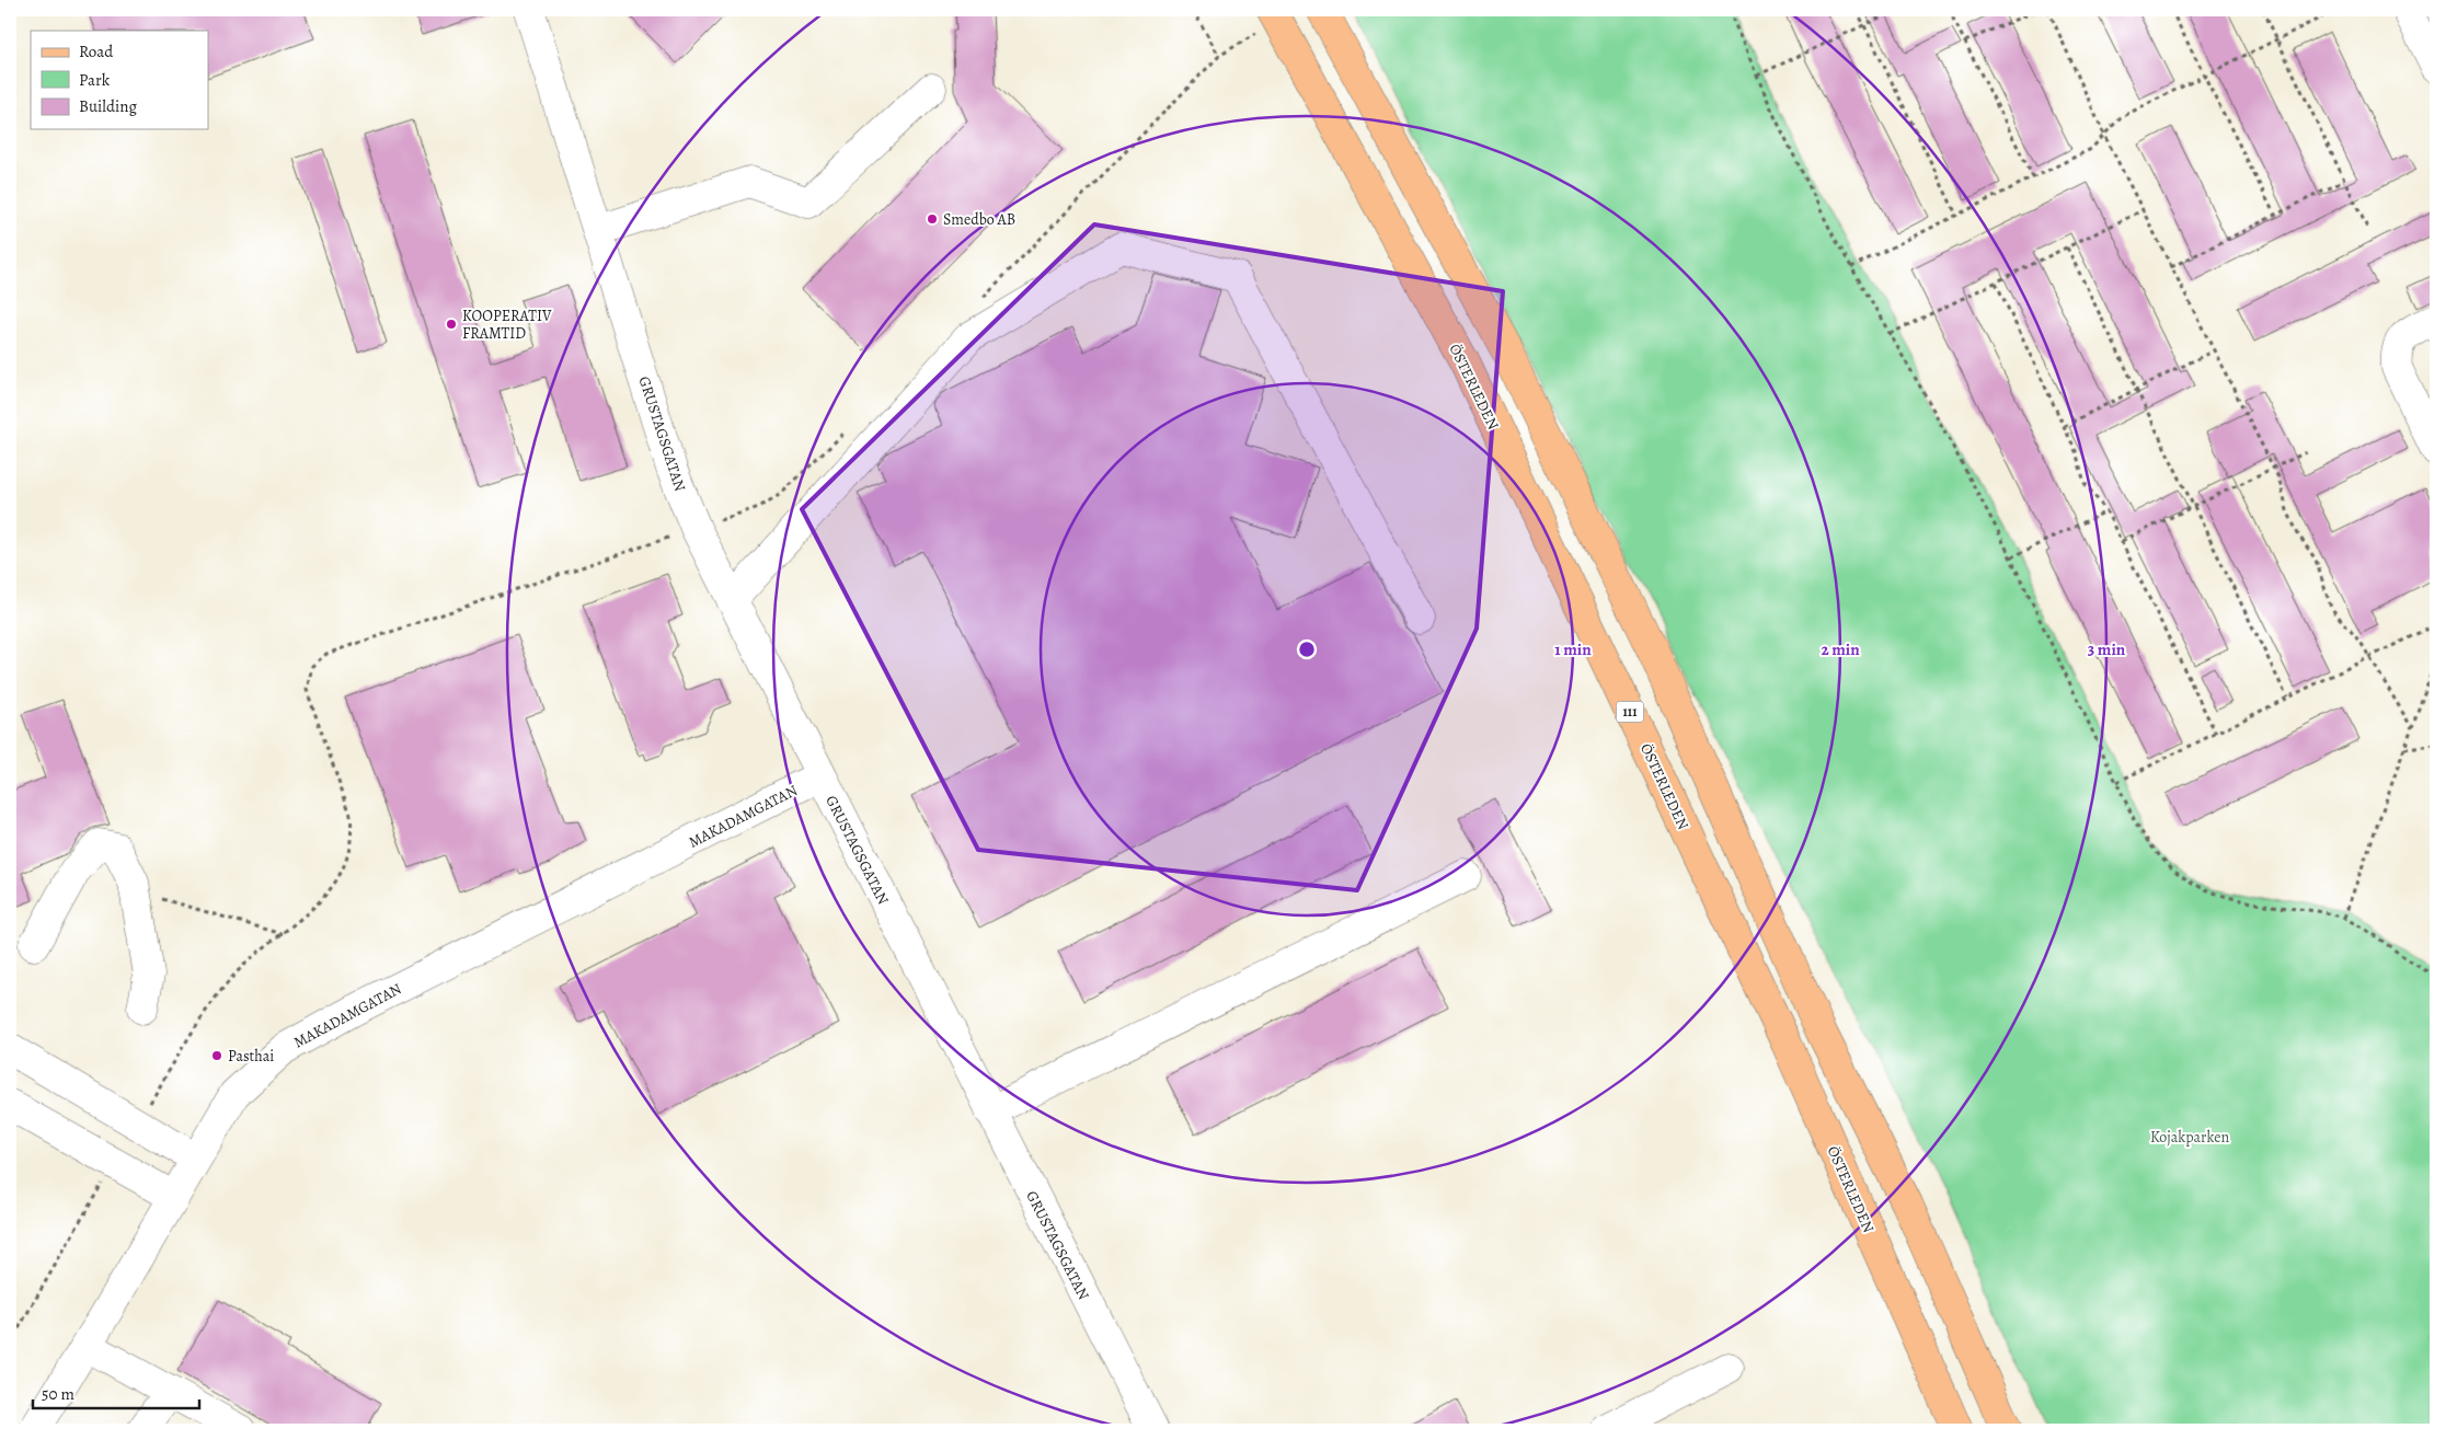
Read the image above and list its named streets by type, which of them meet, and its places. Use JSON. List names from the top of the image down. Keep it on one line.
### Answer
{"streets":{"main road":["ÖSTERLEDEN","111"],"street":["GRUSTAGSGATAN","MAKADAMGATAN"]},"crossings":[["GRUSTAGSGATAN","MAKADAMGATAN"]],"parks":["Kojakparken"],"places":["Smedbo AB","KOOPERATIV FRAMTID","Pasthai"],"legend":["Road","Park","Building"],"scale_bar":"50 m","rings":["1 min","2 min","3 min"]}
